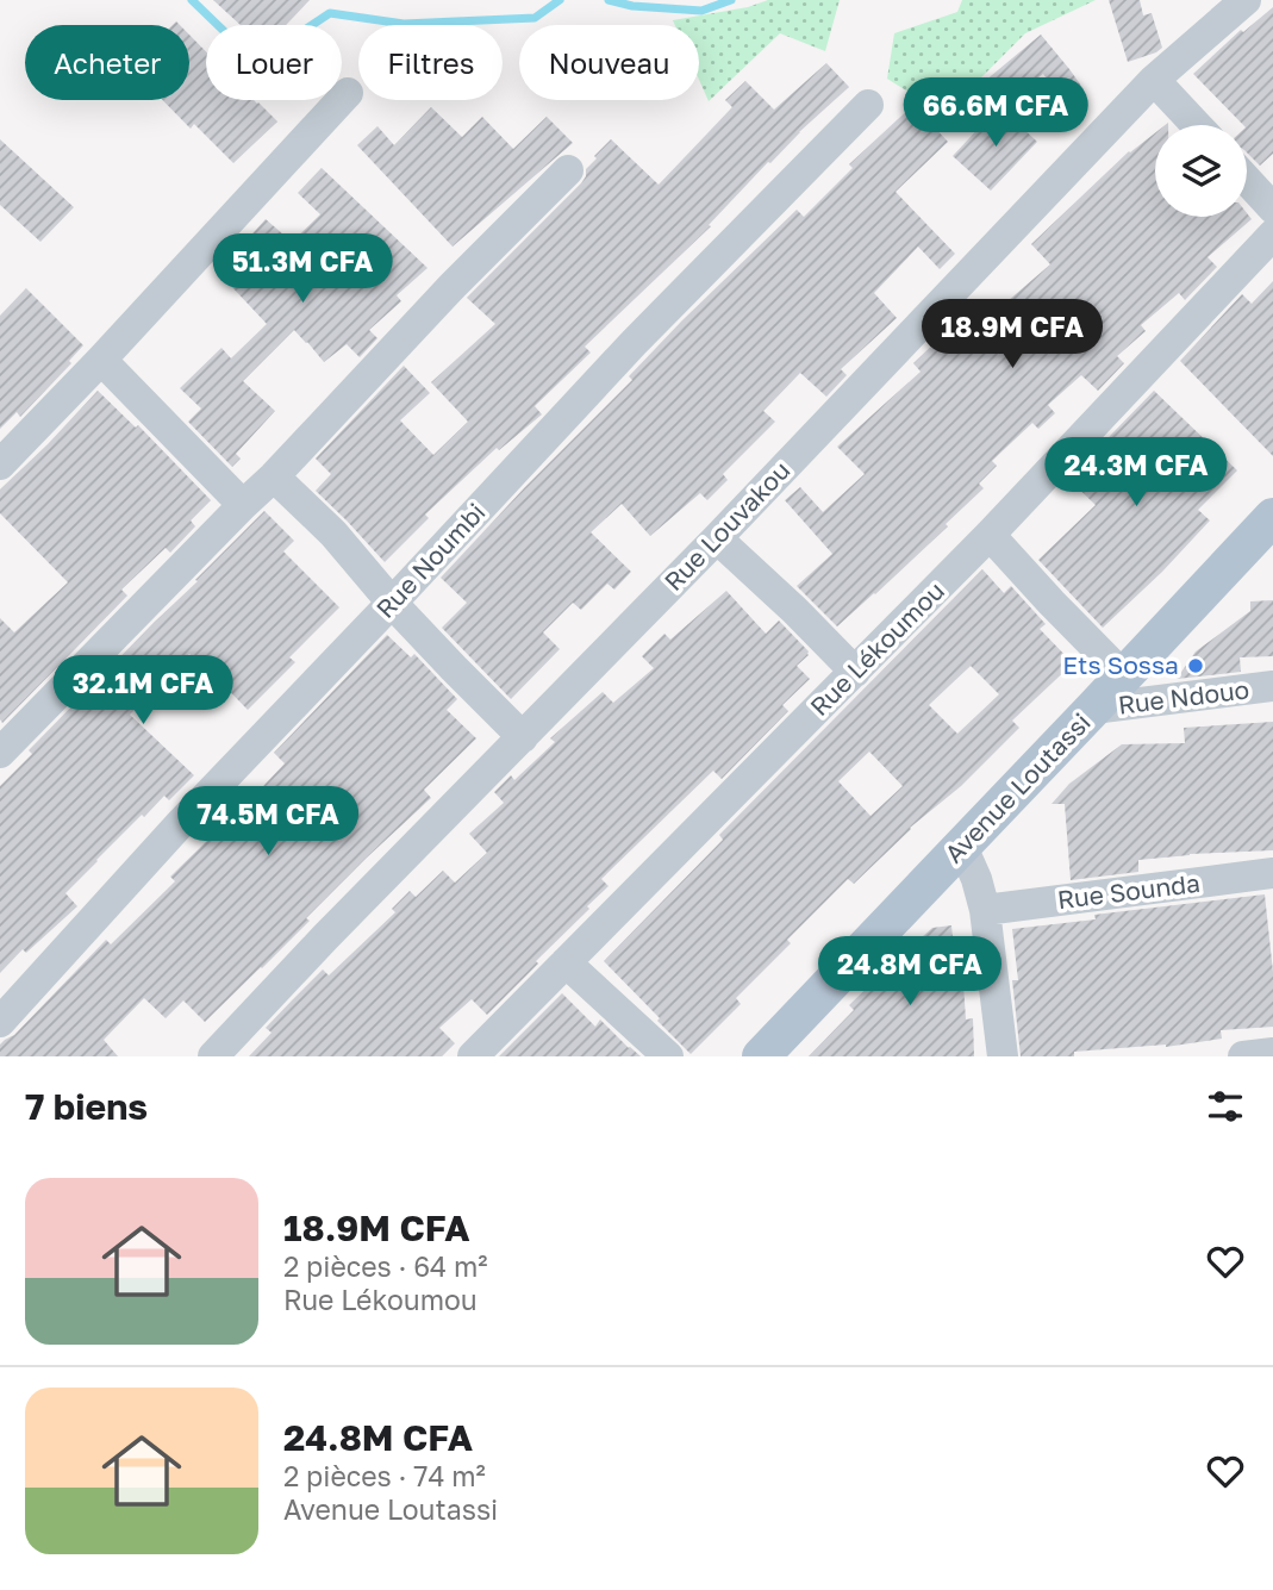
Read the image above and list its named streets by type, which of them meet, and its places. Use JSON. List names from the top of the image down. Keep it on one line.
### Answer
{"streets":{"main road":["Avenue Loutassi"],"street":["Rue Louvakou","Rue Noumbi","Rue Lékoumou","Rue Ndouo","Rue Sounda"]},"crossings":[["Rue Ndouo","Avenue Loutassi"]],"places":["Ets Sossa"],"page":{"chip":["Acheter","Louer","Filtres","Nouveau"],"price":["66.6M CFA","51.3M CFA","18.9M CFA","24.3M CFA","32.1M CFA","74.5M CFA","24.8M CFA"],"heading":"7 biens","list":[{"name":"18.9M CFA","note":"2 pièces · 64 m² · Rue Lékoumou"},{"name":"24.8M CFA","note":"2 pièces · 74 m² · Avenue Loutassi"}]}}
